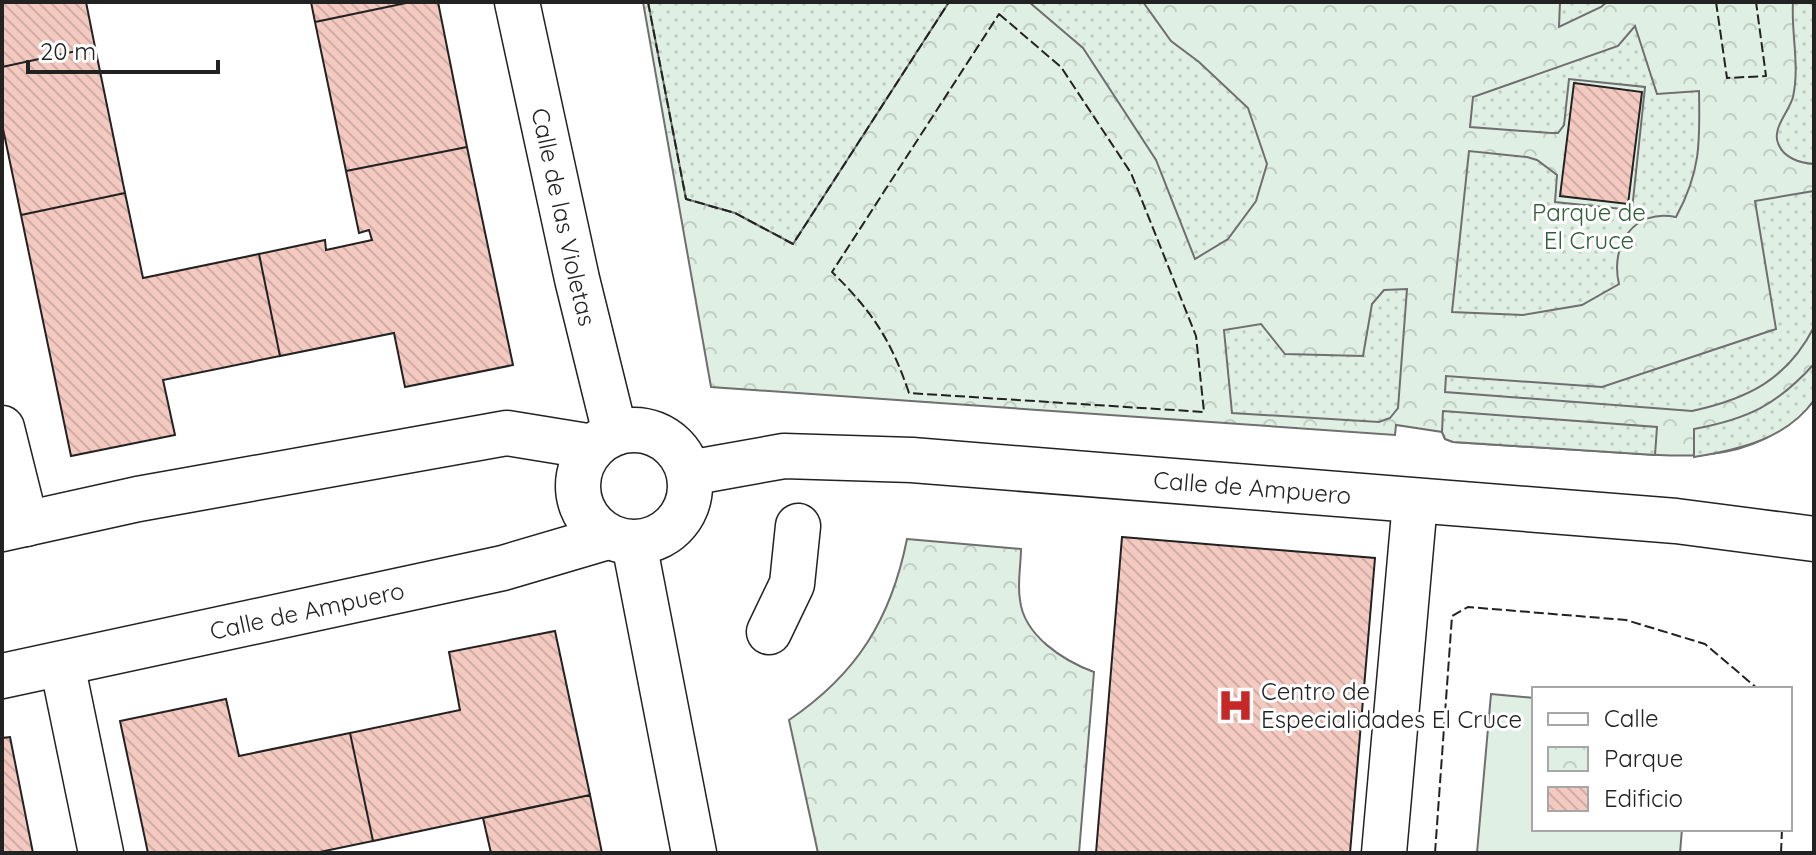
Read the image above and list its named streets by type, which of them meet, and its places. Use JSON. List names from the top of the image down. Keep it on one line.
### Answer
{"streets":{"street":["Calle de las Violetas","Calle de Ampuero"]},"crossings":[["Calle de las Violetas","Calle de Ampuero"]],"parks":["Parque de El Cruce"],"places":{"hospital":["Centro de Especialidades El Cruce"]},"legend":["Calle","Parque","Edificio"],"scale_bar":"20 m"}
